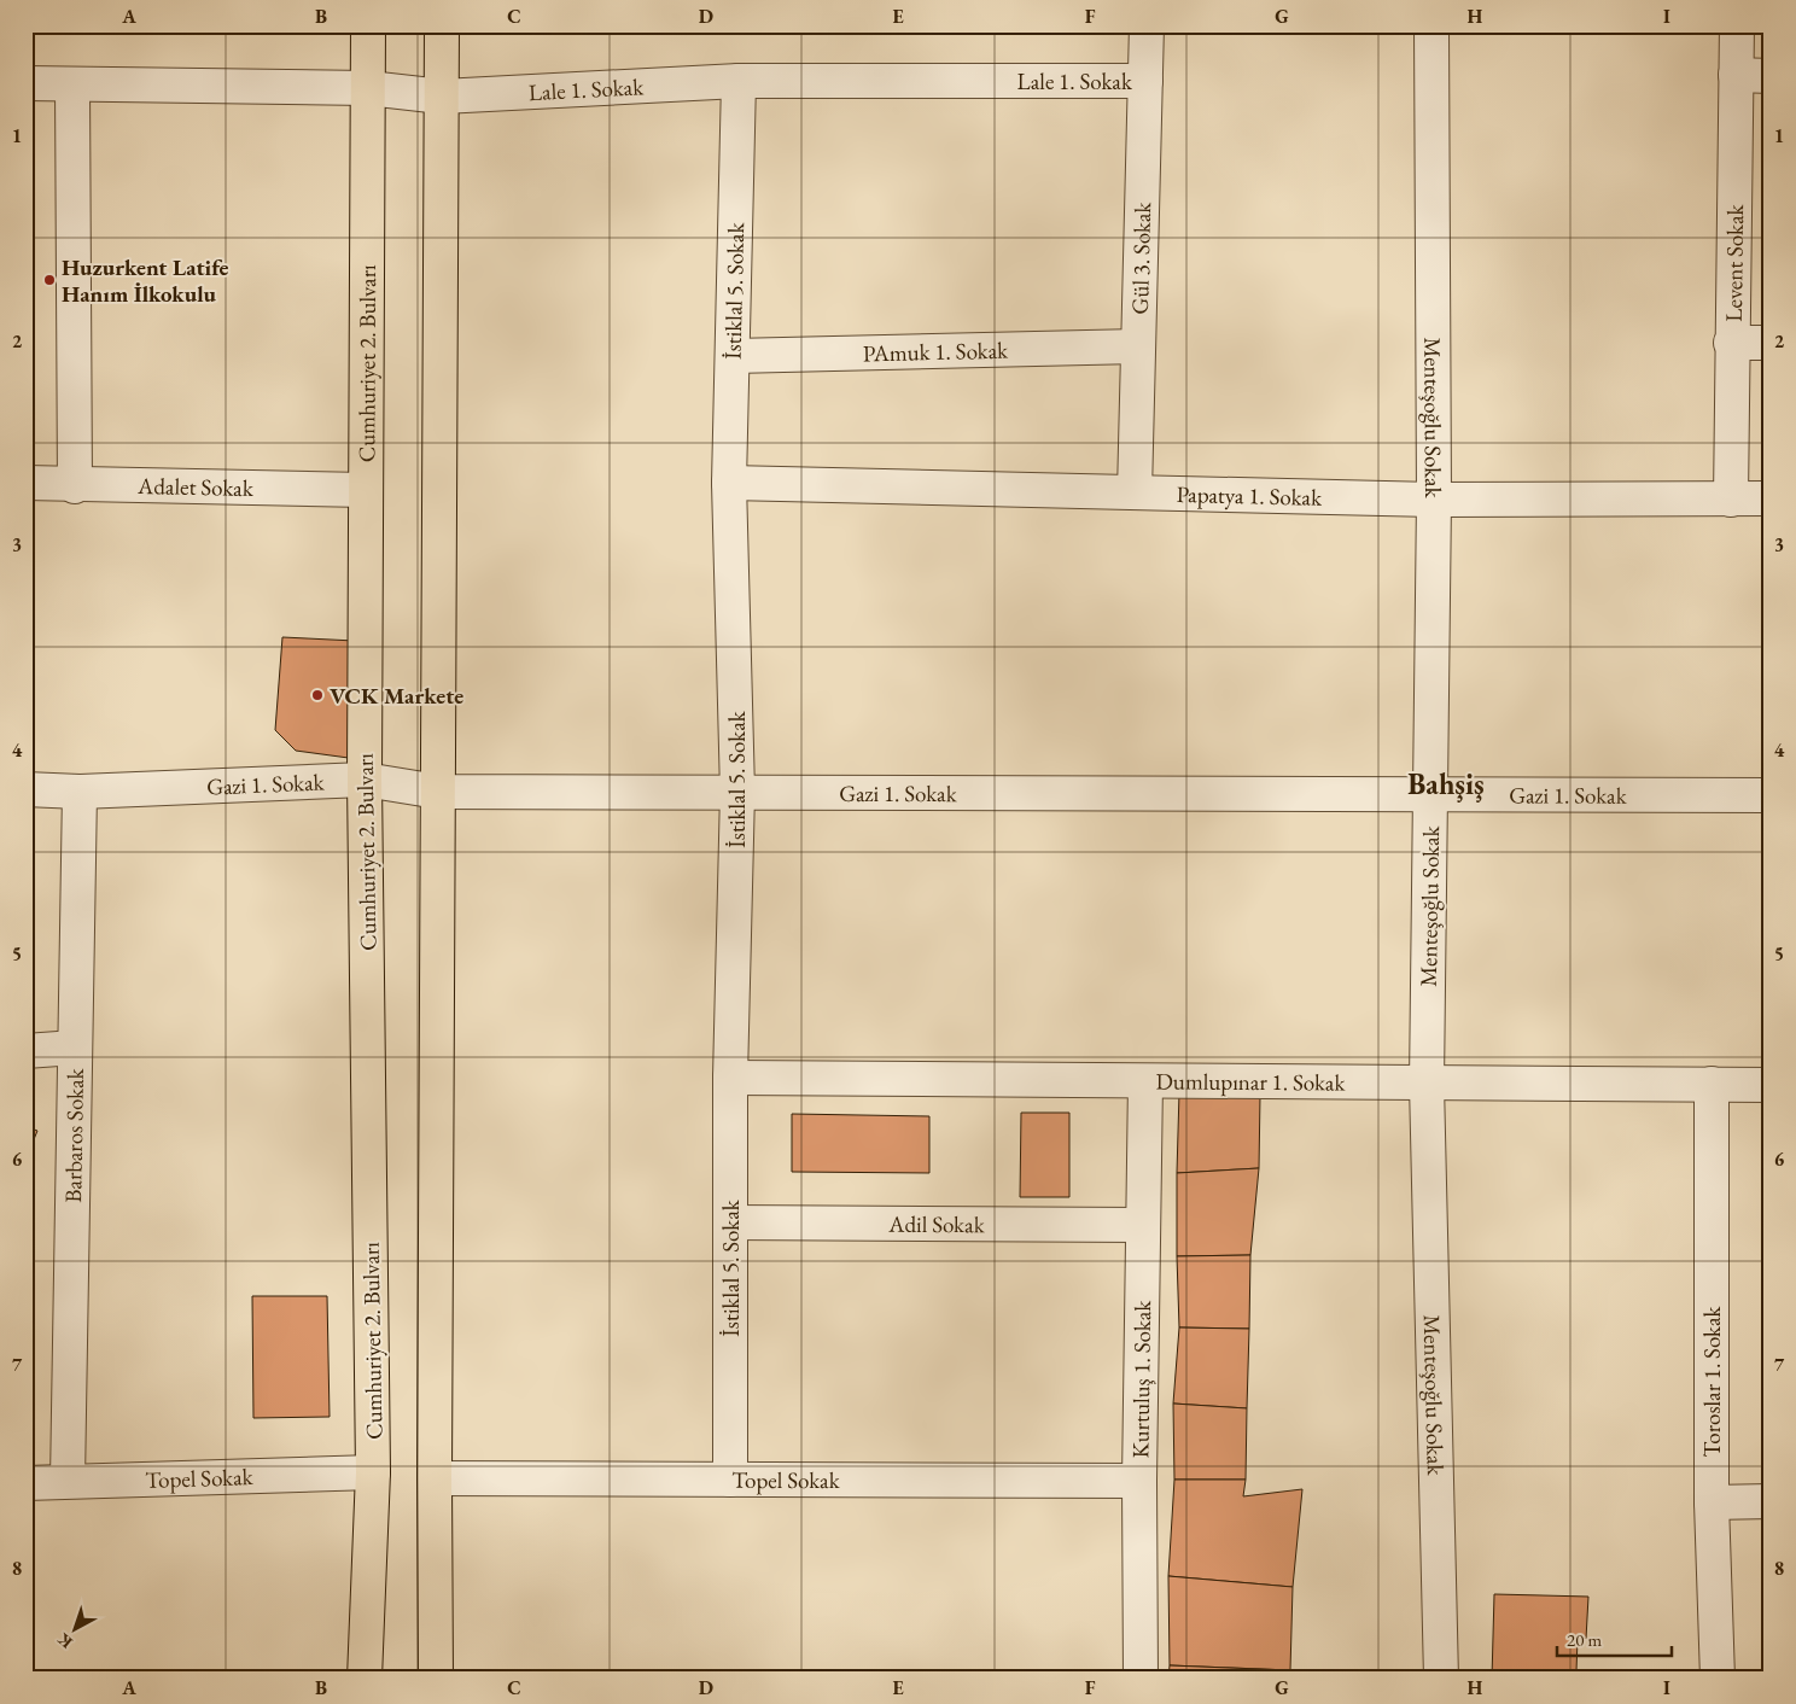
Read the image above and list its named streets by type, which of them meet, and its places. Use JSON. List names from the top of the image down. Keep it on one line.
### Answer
{"streets":{"main road":["Cumhuriyet 2. Bulvarı"],"street":["Lale 1. Sokak","Gül 3. Sokak","Levent Sokak","İstiklal 5. Sokak","PAmuk 1. Sokak","Menteşoğlu Sokak","Adalet Sokak","Papatya 1. Sokak","Gazi 1. Sokak","Dumlupınar 1. Sokak","Barbaros Sokak","Adil Sokak","Kurtuluş 1. Sokak","Toroslar 1. Sokak","Topel Sokak"]},"crossings":[["Lale 1. Sokak","Gül 3. Sokak"],["Lale 1. Sokak","İstiklal 5. Sokak"],["Lale 1. Sokak","Cumhuriyet 2. Bulvarı"],["Gül 3. Sokak","PAmuk 1. Sokak"],["Gül 3. Sokak","Papatya 1. Sokak"],["Levent Sokak","Papatya 1. Sokak"],["İstiklal 5. Sokak","PAmuk 1. Sokak"],["İstiklal 5. Sokak","Papatya 1. Sokak"],["İstiklal 5. Sokak","Gazi 1. Sokak"],["İstiklal 5. Sokak","Dumlupınar 1. Sokak"],["İstiklal 5. Sokak","Adil Sokak"],["İstiklal 5. Sokak","Topel Sokak"],["Cumhuriyet 2. Bulvarı","Adalet Sokak"],["Cumhuriyet 2. Bulvarı","Gazi 1. Sokak"],["Cumhuriyet 2. Bulvarı","Topel Sokak"],["Menteşoğlu Sokak","Papatya 1. Sokak"],["Menteşoğlu Sokak","Gazi 1. Sokak"],["Menteşoğlu Sokak","Dumlupınar 1. Sokak"],["Gazi 1. Sokak","Barbaros Sokak"],["Dumlupınar 1. Sokak","Kurtuluş 1. Sokak"],["Dumlupınar 1. Sokak","Toroslar 1. Sokak"],["Barbaros Sokak","Topel Sokak"],["Adil Sokak","Kurtuluş 1. Sokak"],["Kurtuluş 1. Sokak","Topel Sokak"]],"districts":["Bahşiş"],"places":["Huzurkent Latife Hanım İlkokulu","VCK Markete"],"scale_bar":"20 m","north":"bottom left","grid":{"columns":["A","B","C","D","E","F","G","H","I"],"rows":["1","2","3","4","5","6","7","8"]}}
